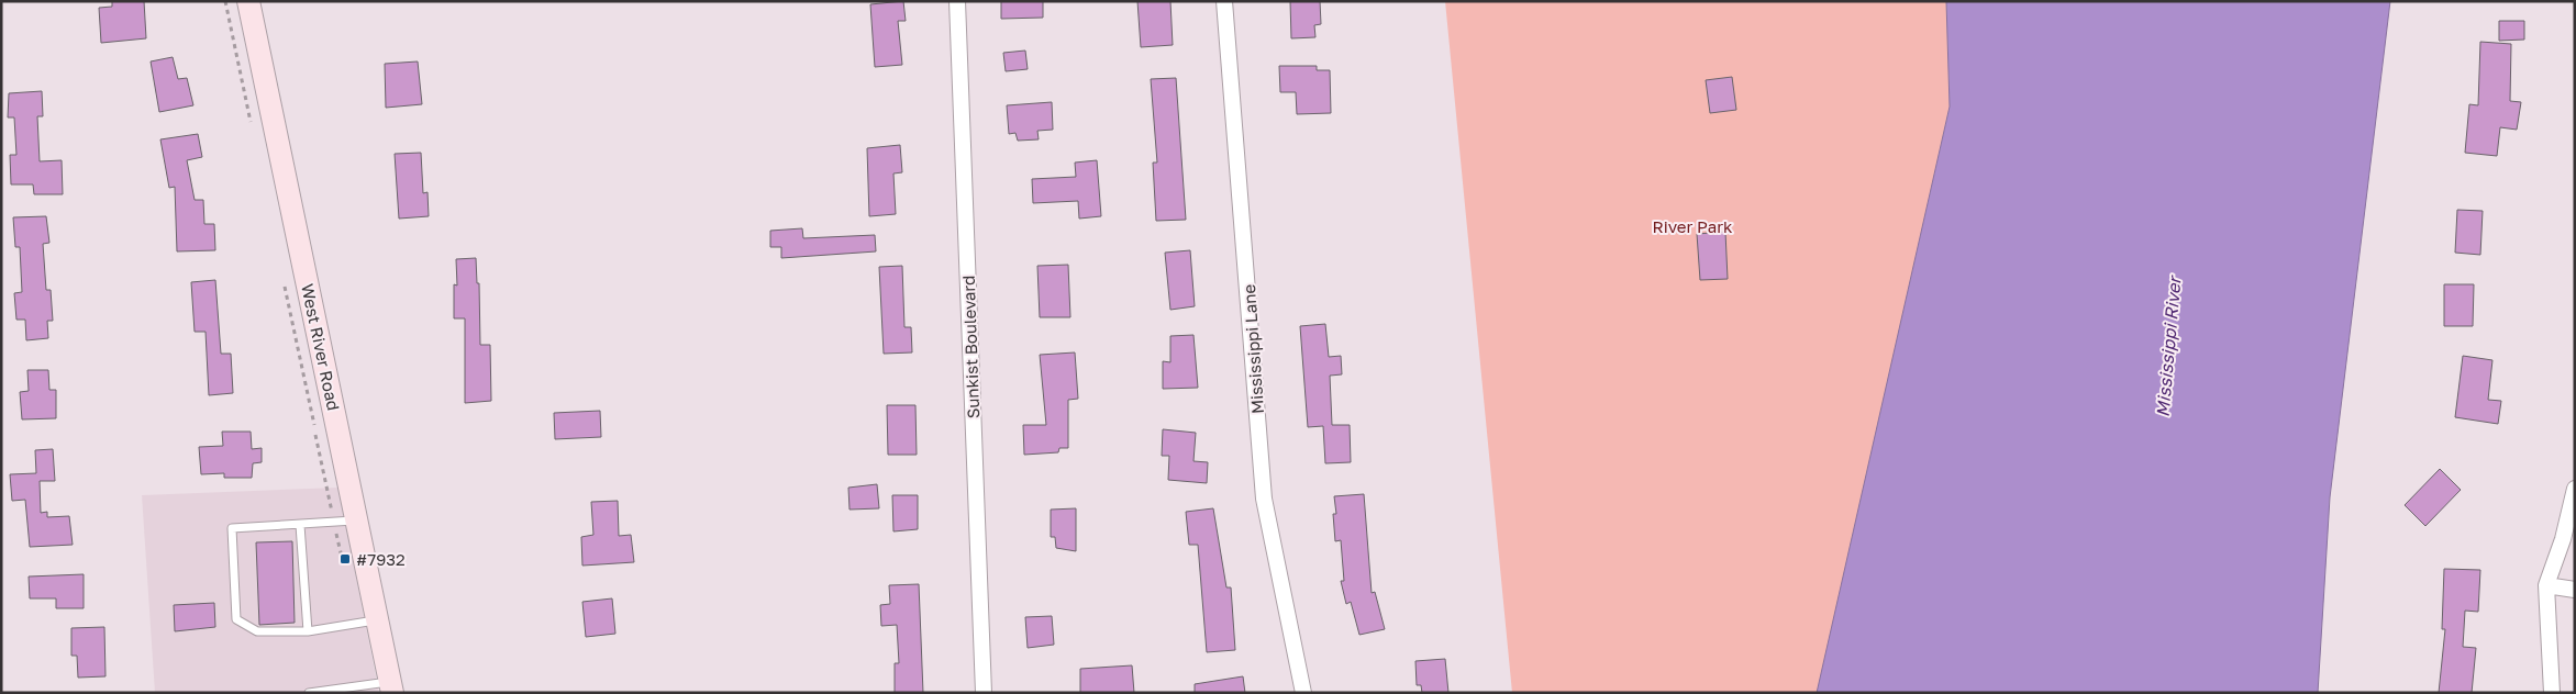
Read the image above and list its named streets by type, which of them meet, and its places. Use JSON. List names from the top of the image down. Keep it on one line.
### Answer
{"streets":{"street":["West River Road","Sunkist Boulevard","Mississippi Lane"]},"water":["Mississippi River"],"parks":["River Park"],"places":{"transit":["#7932"]}}
